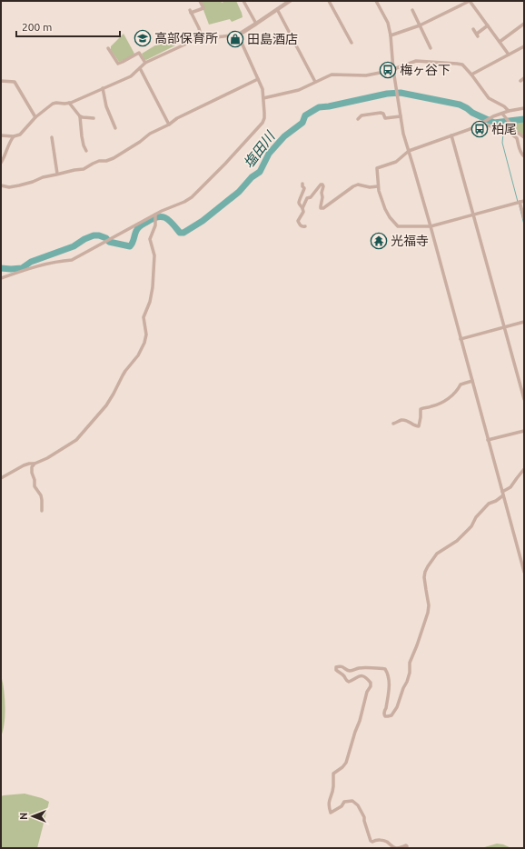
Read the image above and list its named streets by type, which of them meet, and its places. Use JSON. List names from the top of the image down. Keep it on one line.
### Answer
{"water":["塩田川"],"places":{"school or university":["高部保育所"],"shop":["田島酒店"],"bus stop":["梅ヶ谷下","柏尾"],"temple":["光福寺"]},"scale_bar":"200 m","north":"left"}
